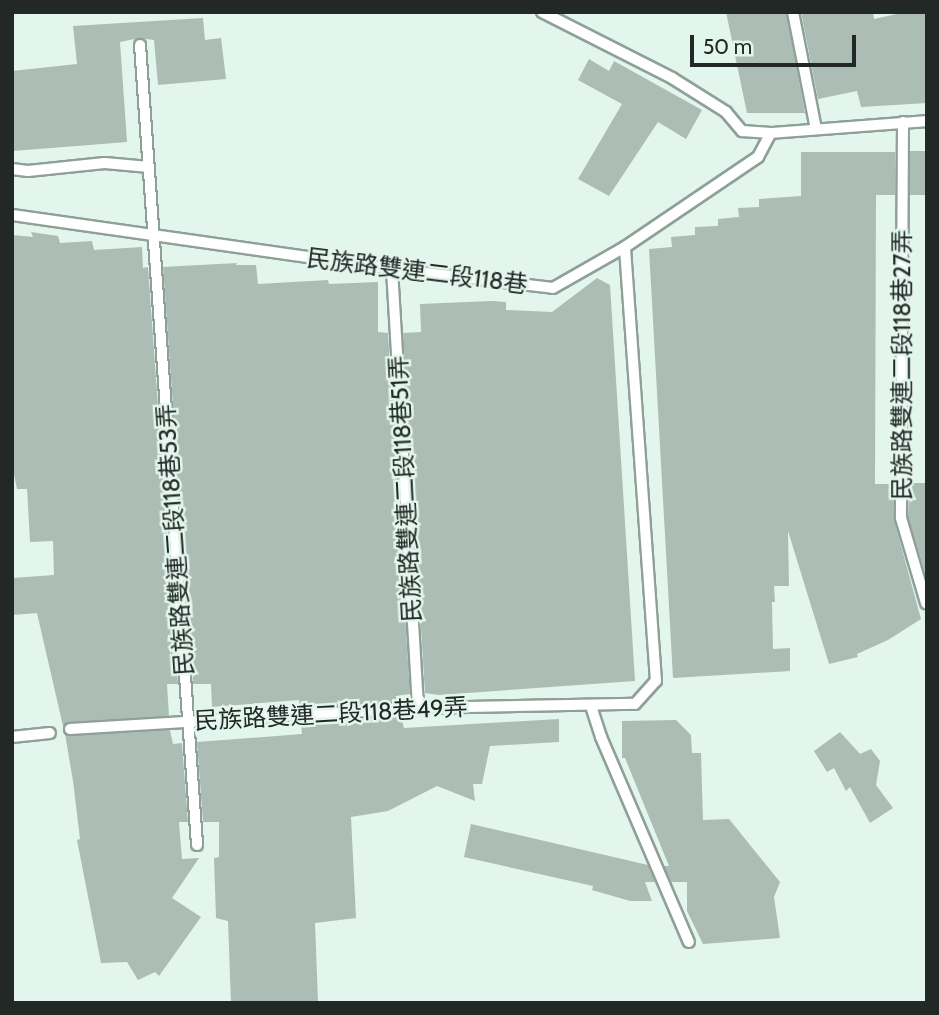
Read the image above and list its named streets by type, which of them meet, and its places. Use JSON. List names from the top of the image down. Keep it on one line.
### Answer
{"streets":{"lane":["民族路雙連二段118巷","民族路雙連二段118巷27弄","民族路雙連二段118巷51弄","民族路雙連二段118巷53弄","民族路雙連二段118巷49弄"]},"crossings":[["民族路雙連二段118巷","民族路雙連二段118巷51弄"],["民族路雙連二段118巷","民族路雙連二段118巷53弄"],["民族路雙連二段118巷","民族路雙連二段118巷49弄"],["民族路雙連二段118巷51弄","民族路雙連二段118巷49弄"],["民族路雙連二段118巷53弄","民族路雙連二段118巷49弄"]],"scale_bar":"50 m"}
